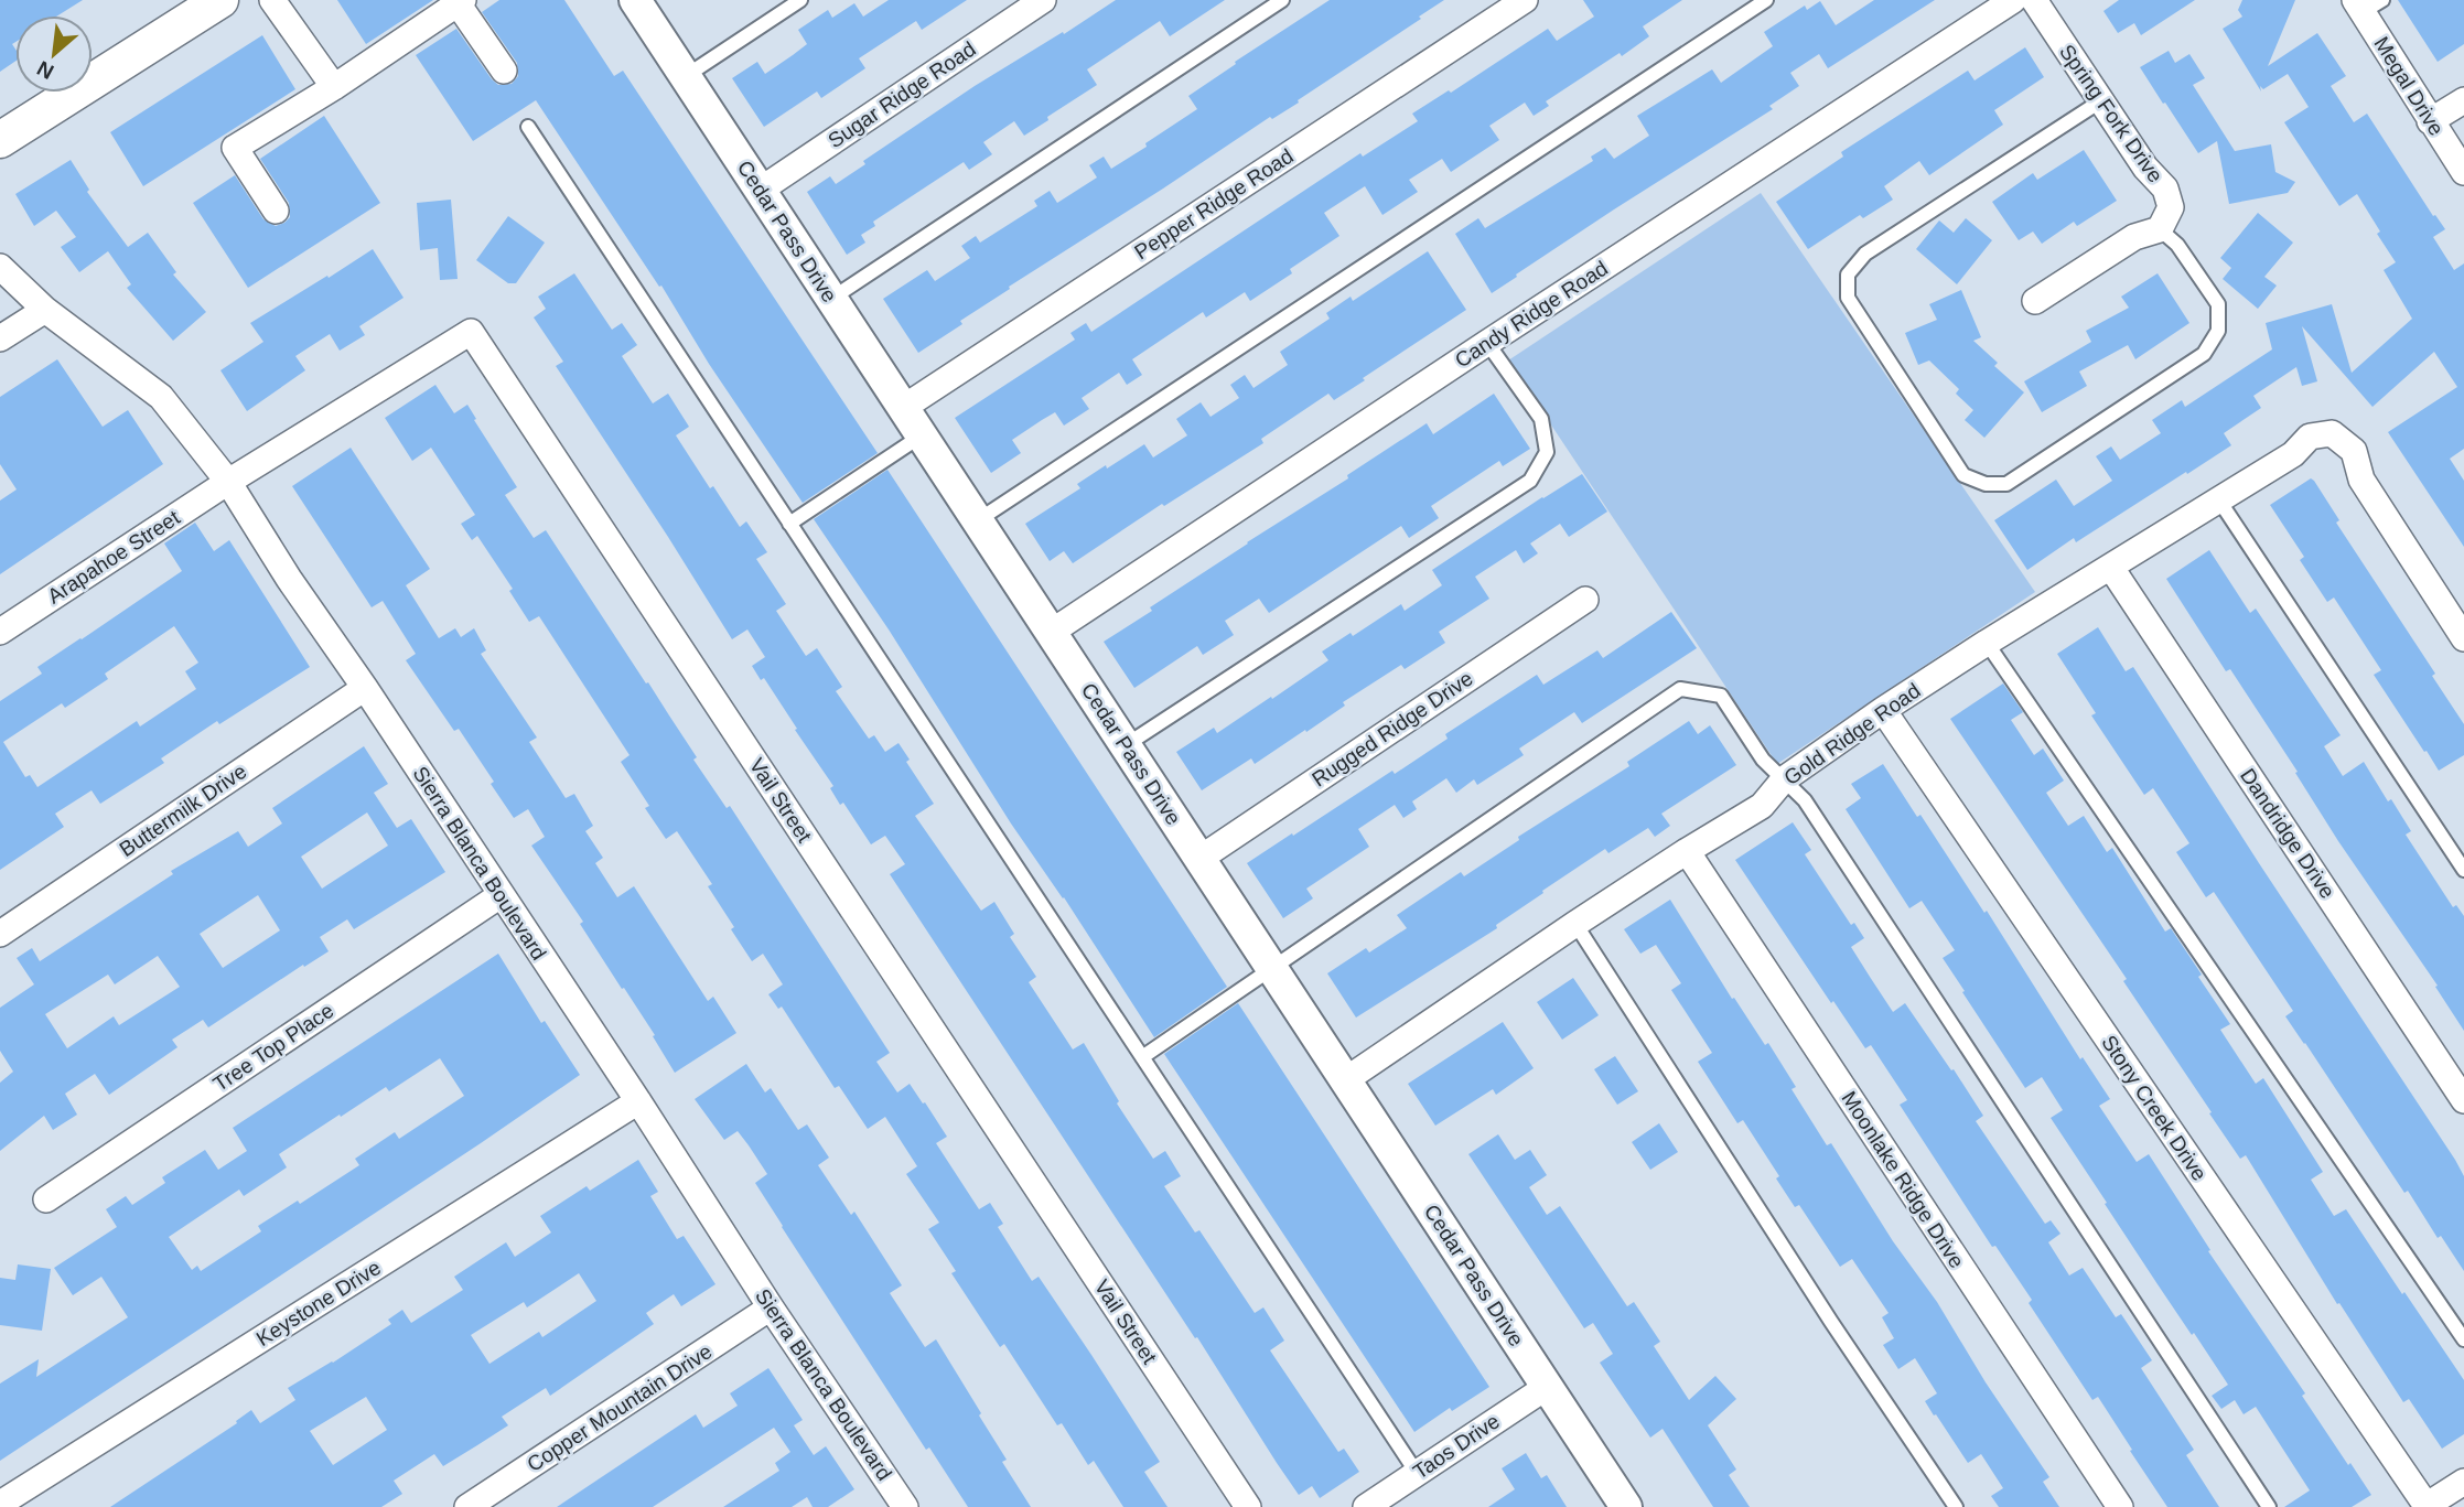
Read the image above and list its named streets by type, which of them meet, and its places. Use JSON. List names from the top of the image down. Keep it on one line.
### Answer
{"streets":{"street":["Megal Drive","Sugar Ridge Road","Spring Fork Drive","Pepper Ridge Road","Cedar Pass Drive","Candy Ridge Road","Arapahoe Street","Rugged Ridge Drive","Gold Ridge Road","Vail Street","Buttermilk Drive","Dandridge Drive","Sierra Blanca Boulevard","Tree Top Place","Stony Creek Drive","Moonlake Ridge Drive","Keystone Drive","Copper Mountain Drive","Taos Drive"]},"crossings":[["Sugar Ridge Road","Cedar Pass Drive"],["Pepper Ridge Road","Cedar Pass Drive"],["Cedar Pass Drive","Candy Ridge Road"],["Cedar Pass Drive","Rugged Ridge Drive"],["Cedar Pass Drive","Gold Ridge Road"],["Cedar Pass Drive","Taos Drive"],["Arapahoe Street","Vail Street"],["Arapahoe Street","Sierra Blanca Boulevard"],["Gold Ridge Road","Dandridge Drive"],["Gold Ridge Road","Stony Creek Drive"],["Gold Ridge Road","Moonlake Ridge Drive"],["Vail Street","Sierra Blanca Boulevard"],["Buttermilk Drive","Sierra Blanca Boulevard"],["Sierra Blanca Boulevard","Tree Top Place"],["Sierra Blanca Boulevard","Keystone Drive"],["Sierra Blanca Boulevard","Copper Mountain Drive"]],"north":"bottom left"}
